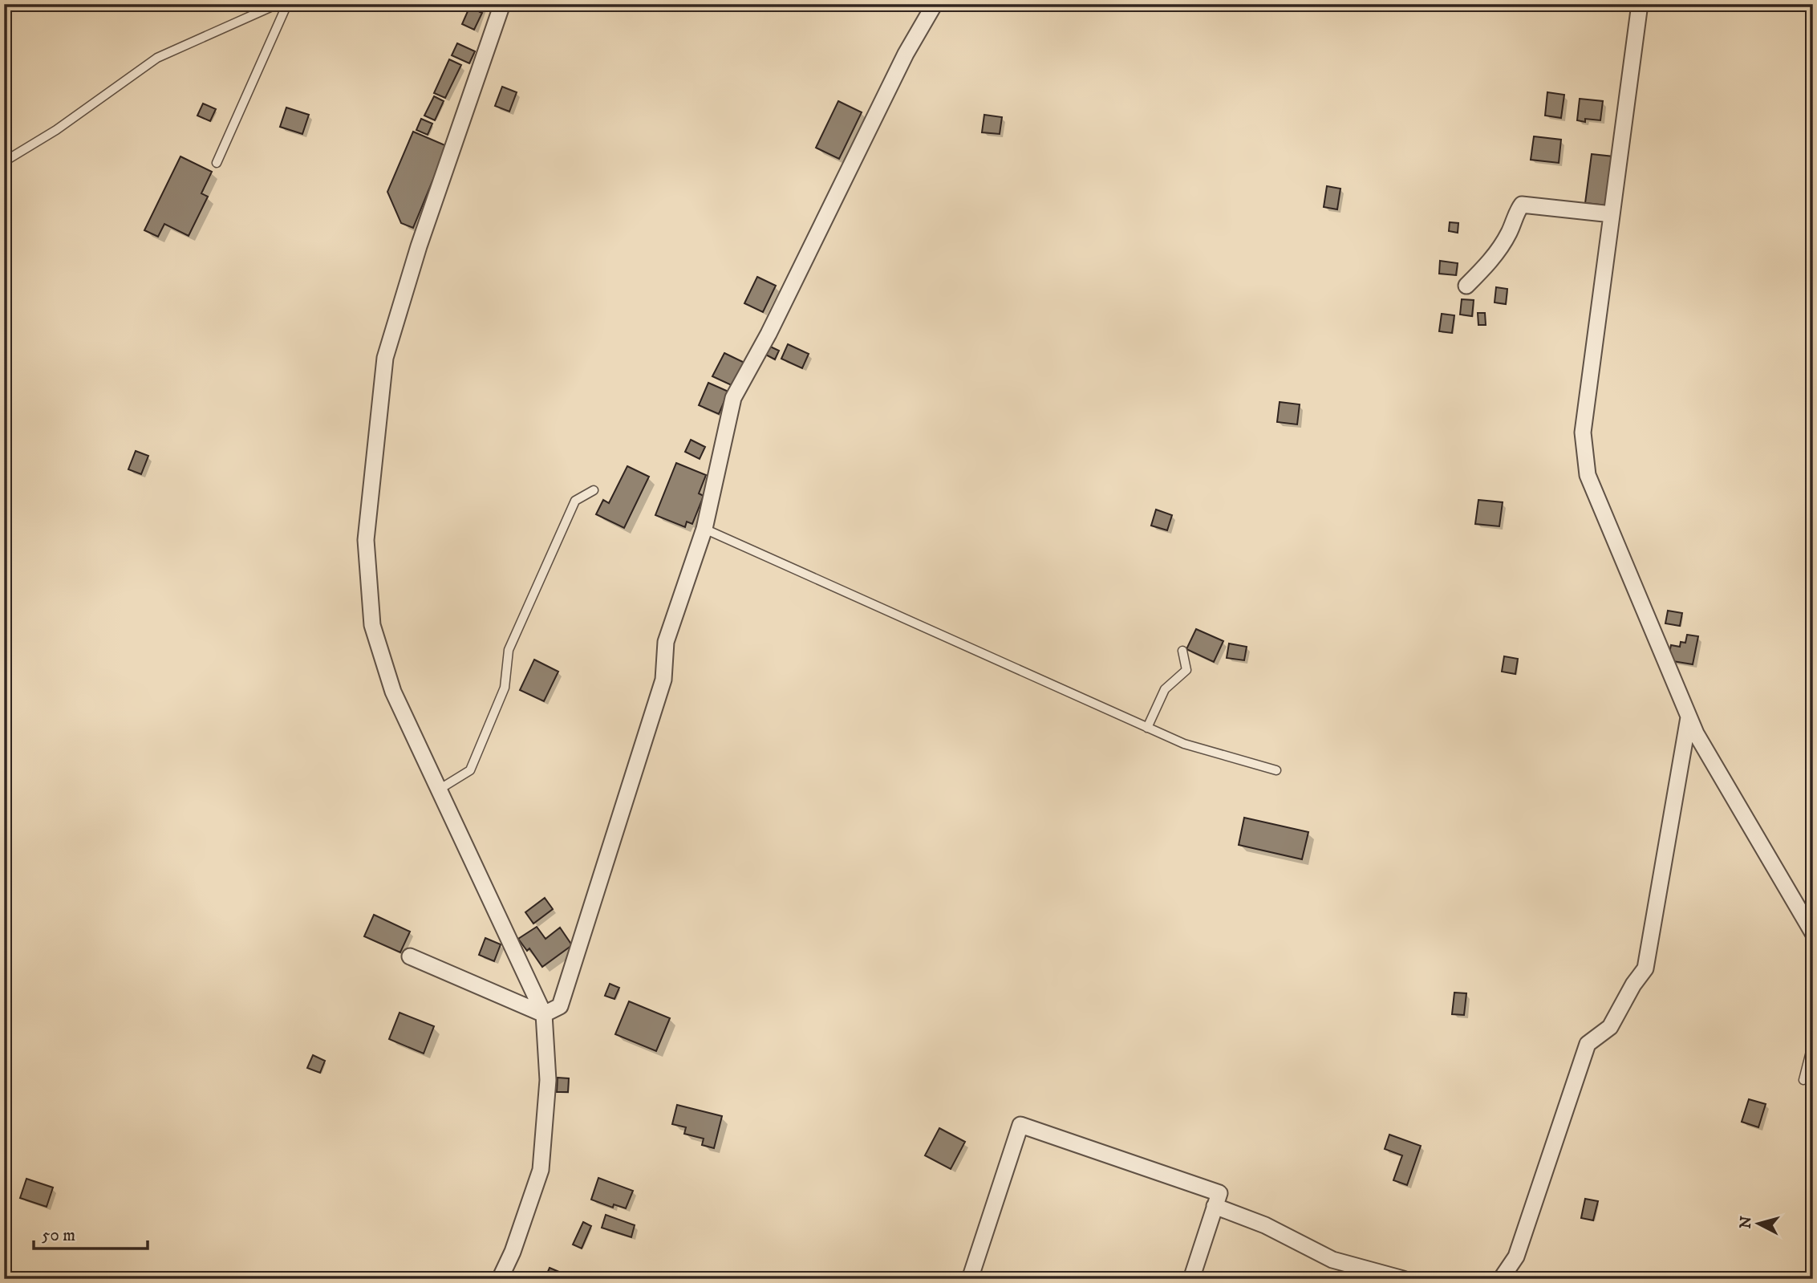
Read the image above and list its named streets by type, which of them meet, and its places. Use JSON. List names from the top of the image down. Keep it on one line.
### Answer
{"scale_bar":"50 m","north":"left"}
